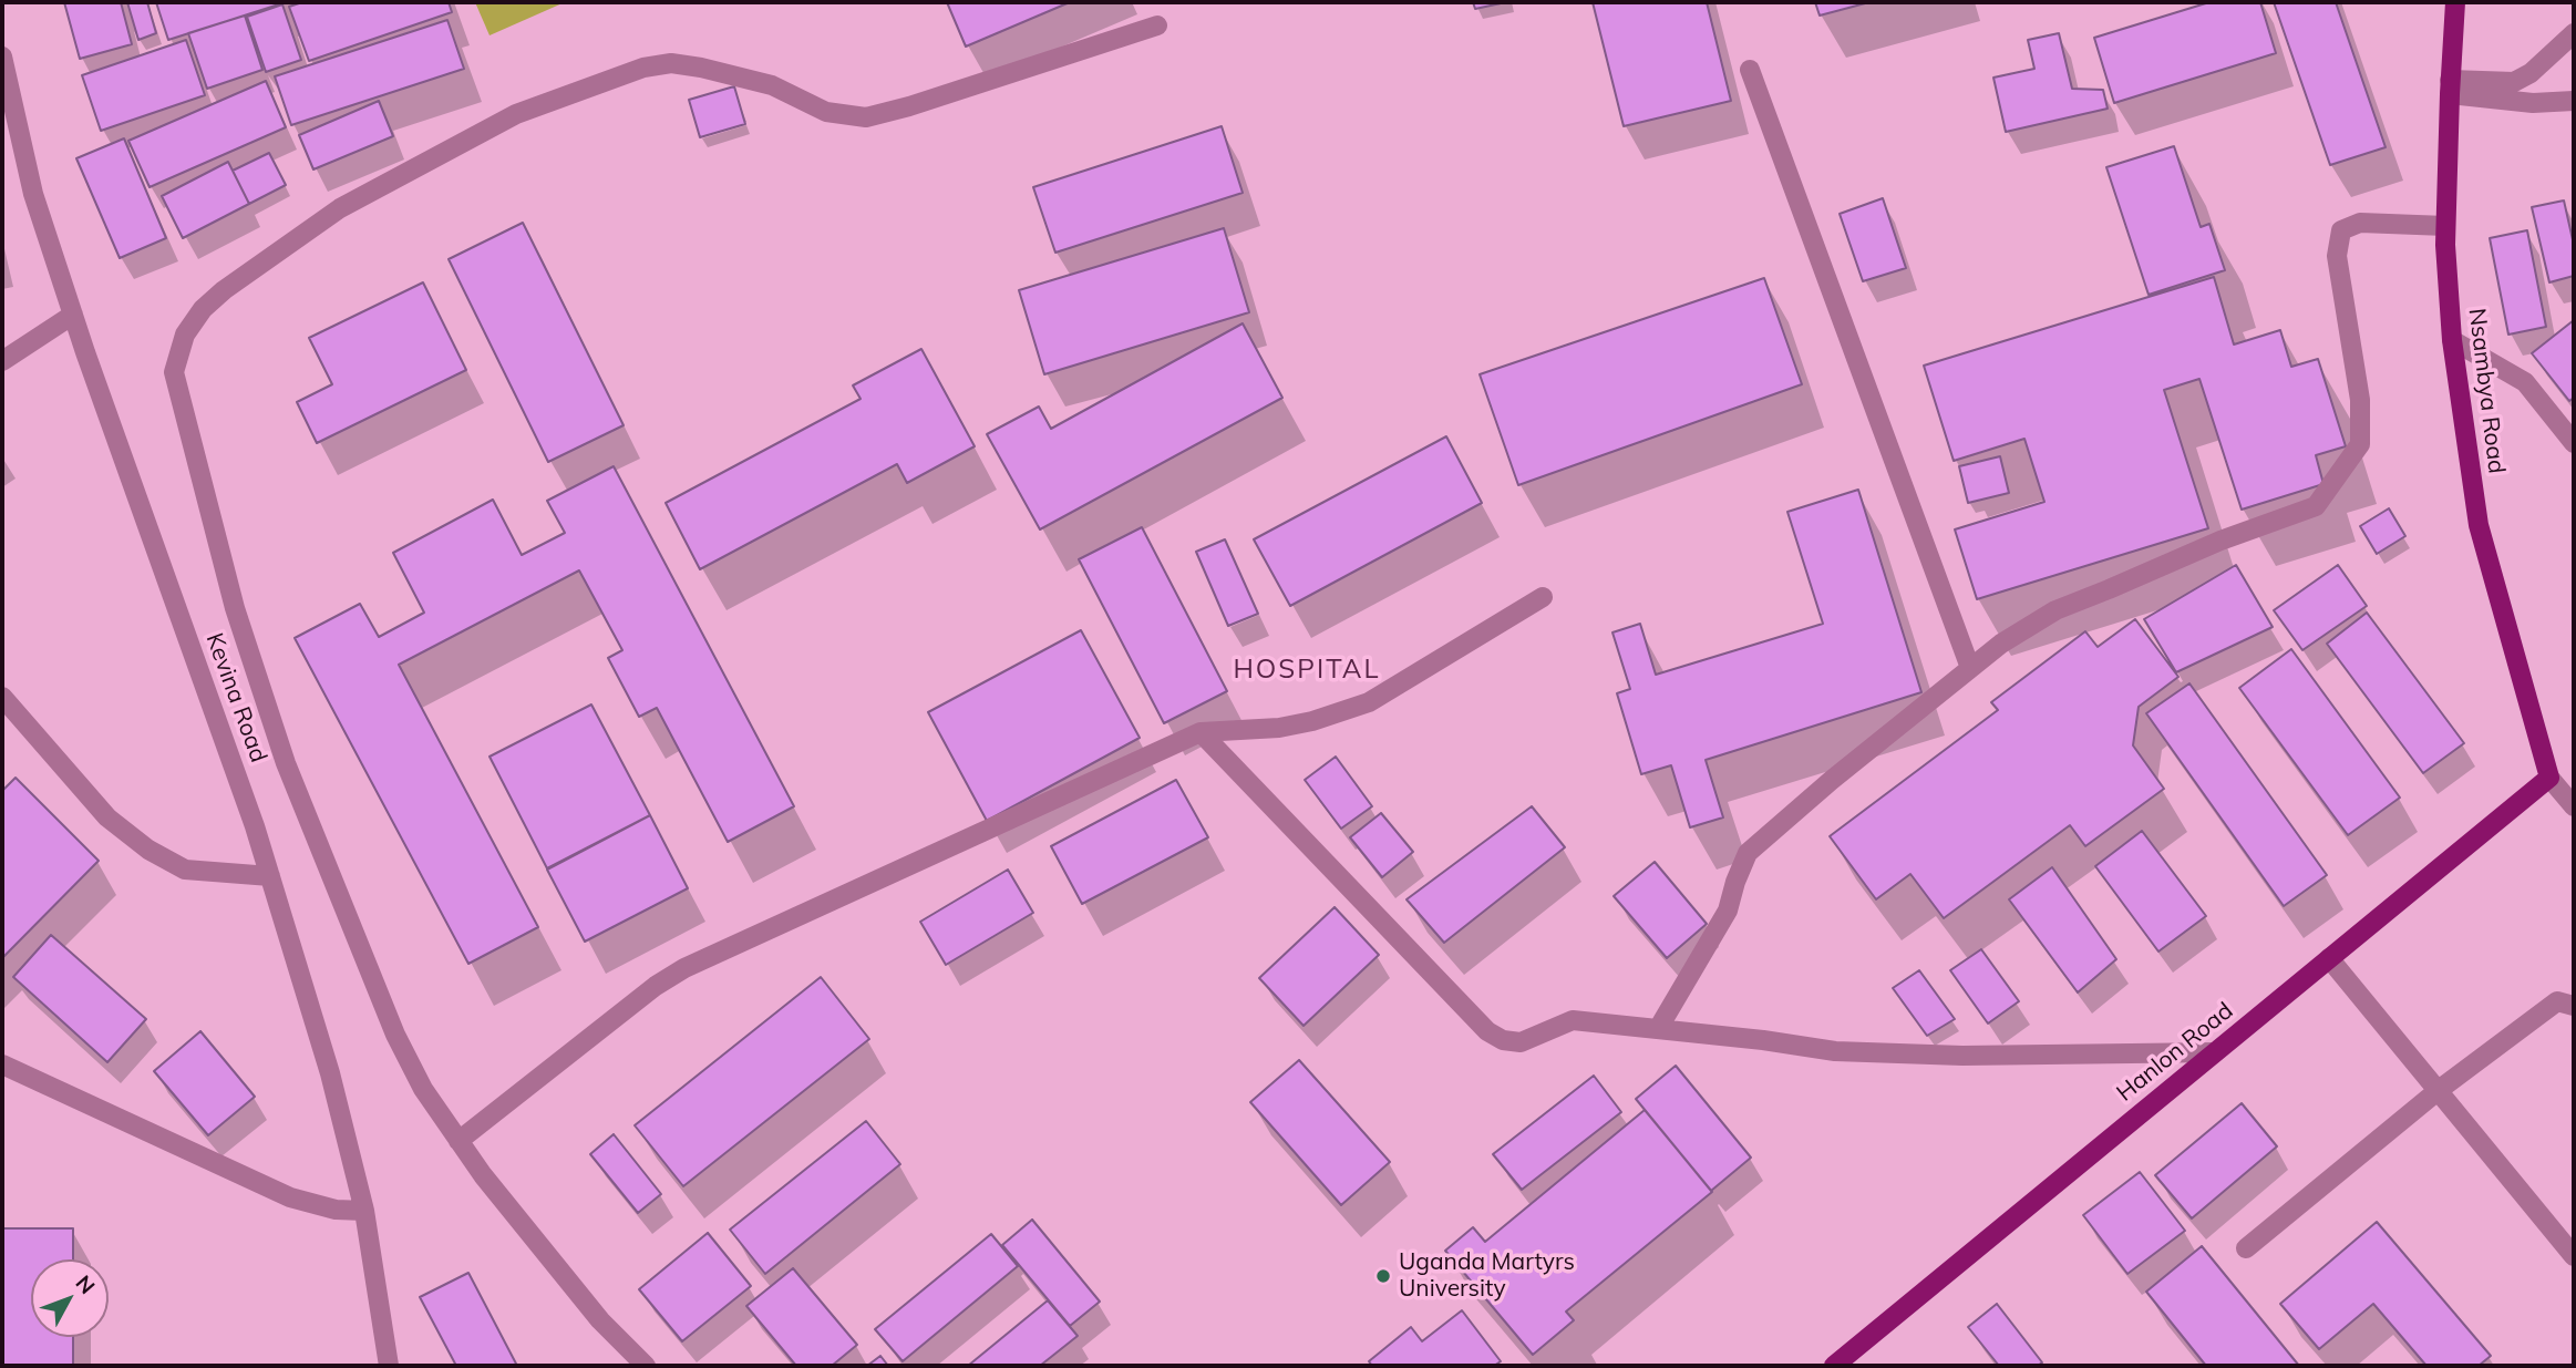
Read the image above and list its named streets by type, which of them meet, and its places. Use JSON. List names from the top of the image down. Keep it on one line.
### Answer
{"streets":{"main road":["Nsambya Road","Hanlon Road"],"street":["Kevina Road"]},"crossings":[["Nsambya Road","Hanlon Road"]],"districts":["HOSPITAL"],"places":["Uganda Martyrs University"],"north":"top right"}
